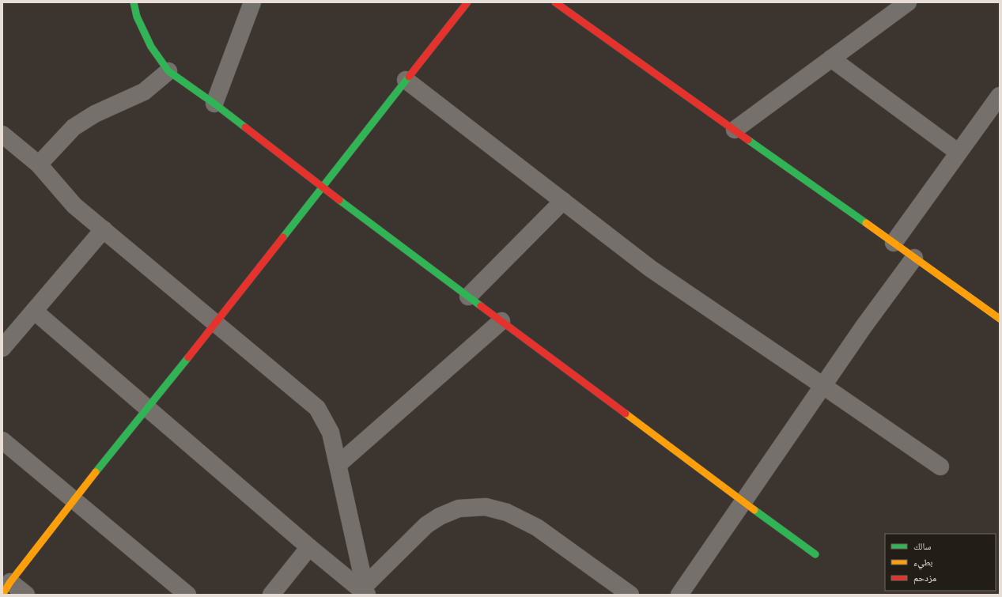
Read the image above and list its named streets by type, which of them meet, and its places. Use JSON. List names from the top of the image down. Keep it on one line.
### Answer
{"legend":["سالك","بطيء","مزدحم"]}
